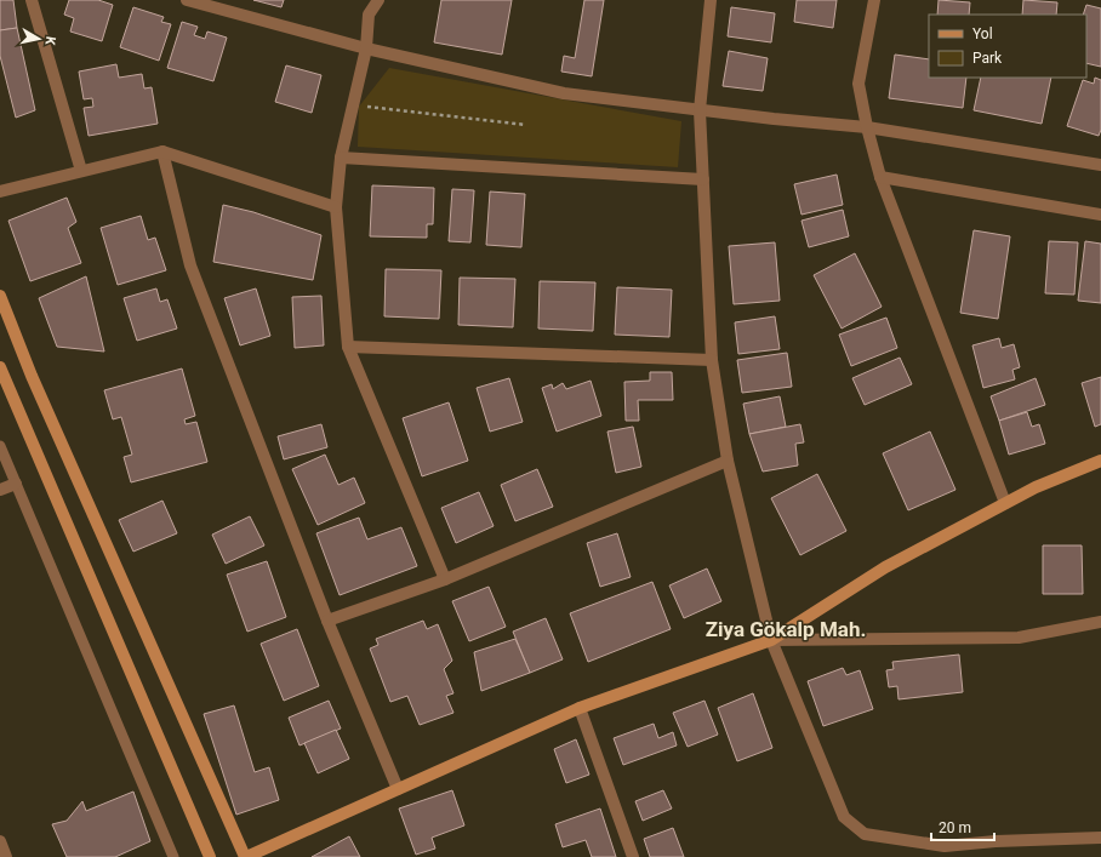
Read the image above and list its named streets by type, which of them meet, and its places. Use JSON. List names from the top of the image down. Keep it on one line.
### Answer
{"districts":["Ziya Gökalp Mah."],"legend":["Yol","Park"],"scale_bar":"20 m","north":"right"}
